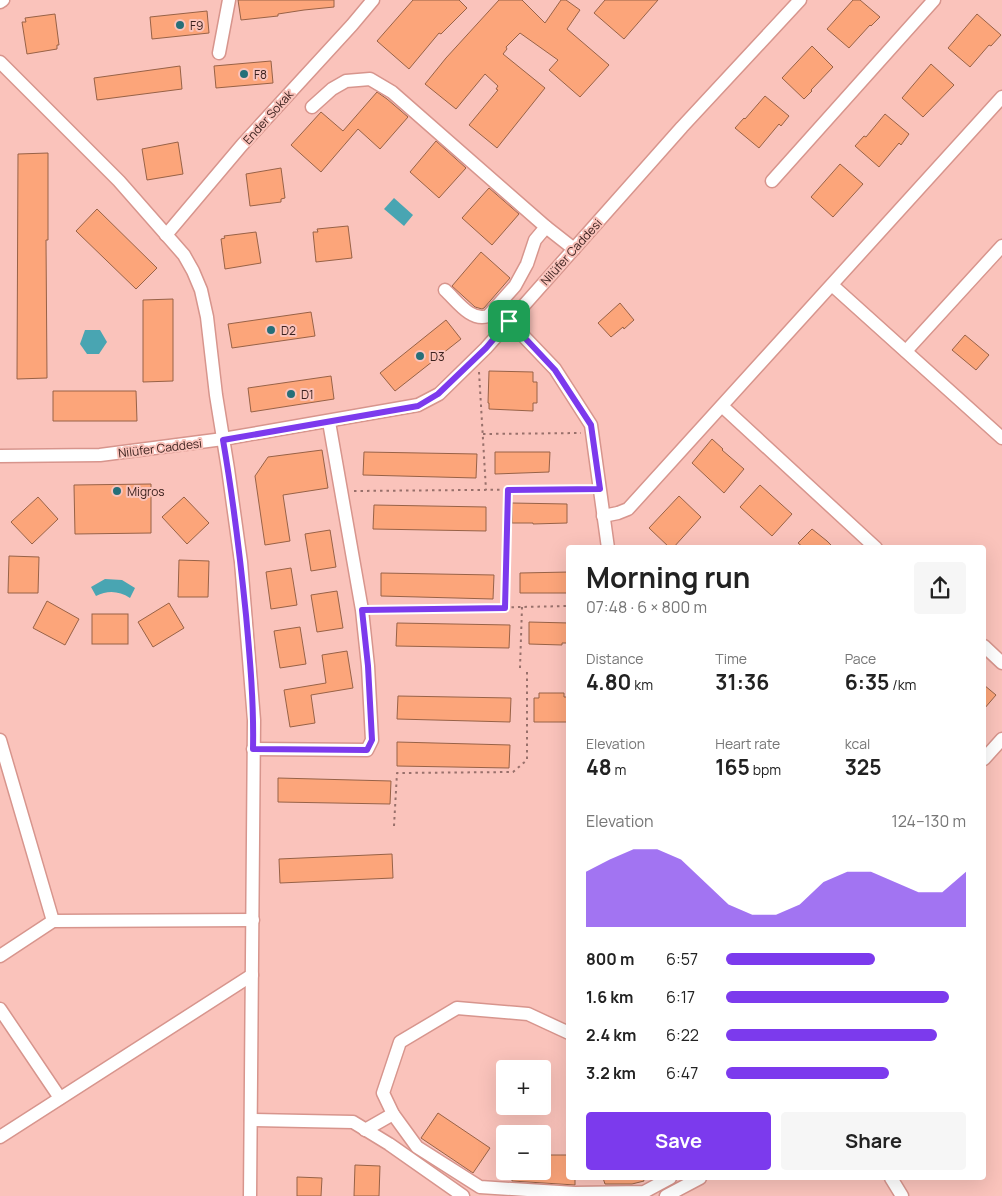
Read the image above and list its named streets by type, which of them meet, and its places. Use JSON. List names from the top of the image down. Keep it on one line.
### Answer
{"streets":{"street":["Ender Sokak","Nilüfer Caddesi"]},"places":["F9","F8","D2","D3","D1","Migros"],"page":{"heading":["Morning run","07:48 · 6 × 800 m"],"stats":[["Distance","4.80 km"],["Time","31:36"],["Pace","6:35 /km"],["Elevation","48 m"],["Heart rate","165 bpm"],["kcal","325"]],"chart":["Elevation","124–130 m"],"list":[{"name":"800 m","note":"6:57"},{"name":"1.6 km","note":"6:17"},{"name":"2.4 km","note":"6:22"},{"name":"3.2 km","note":"6:47"}],"map_buttons":["+","−"],"buttons":["Save","Share"]}}
